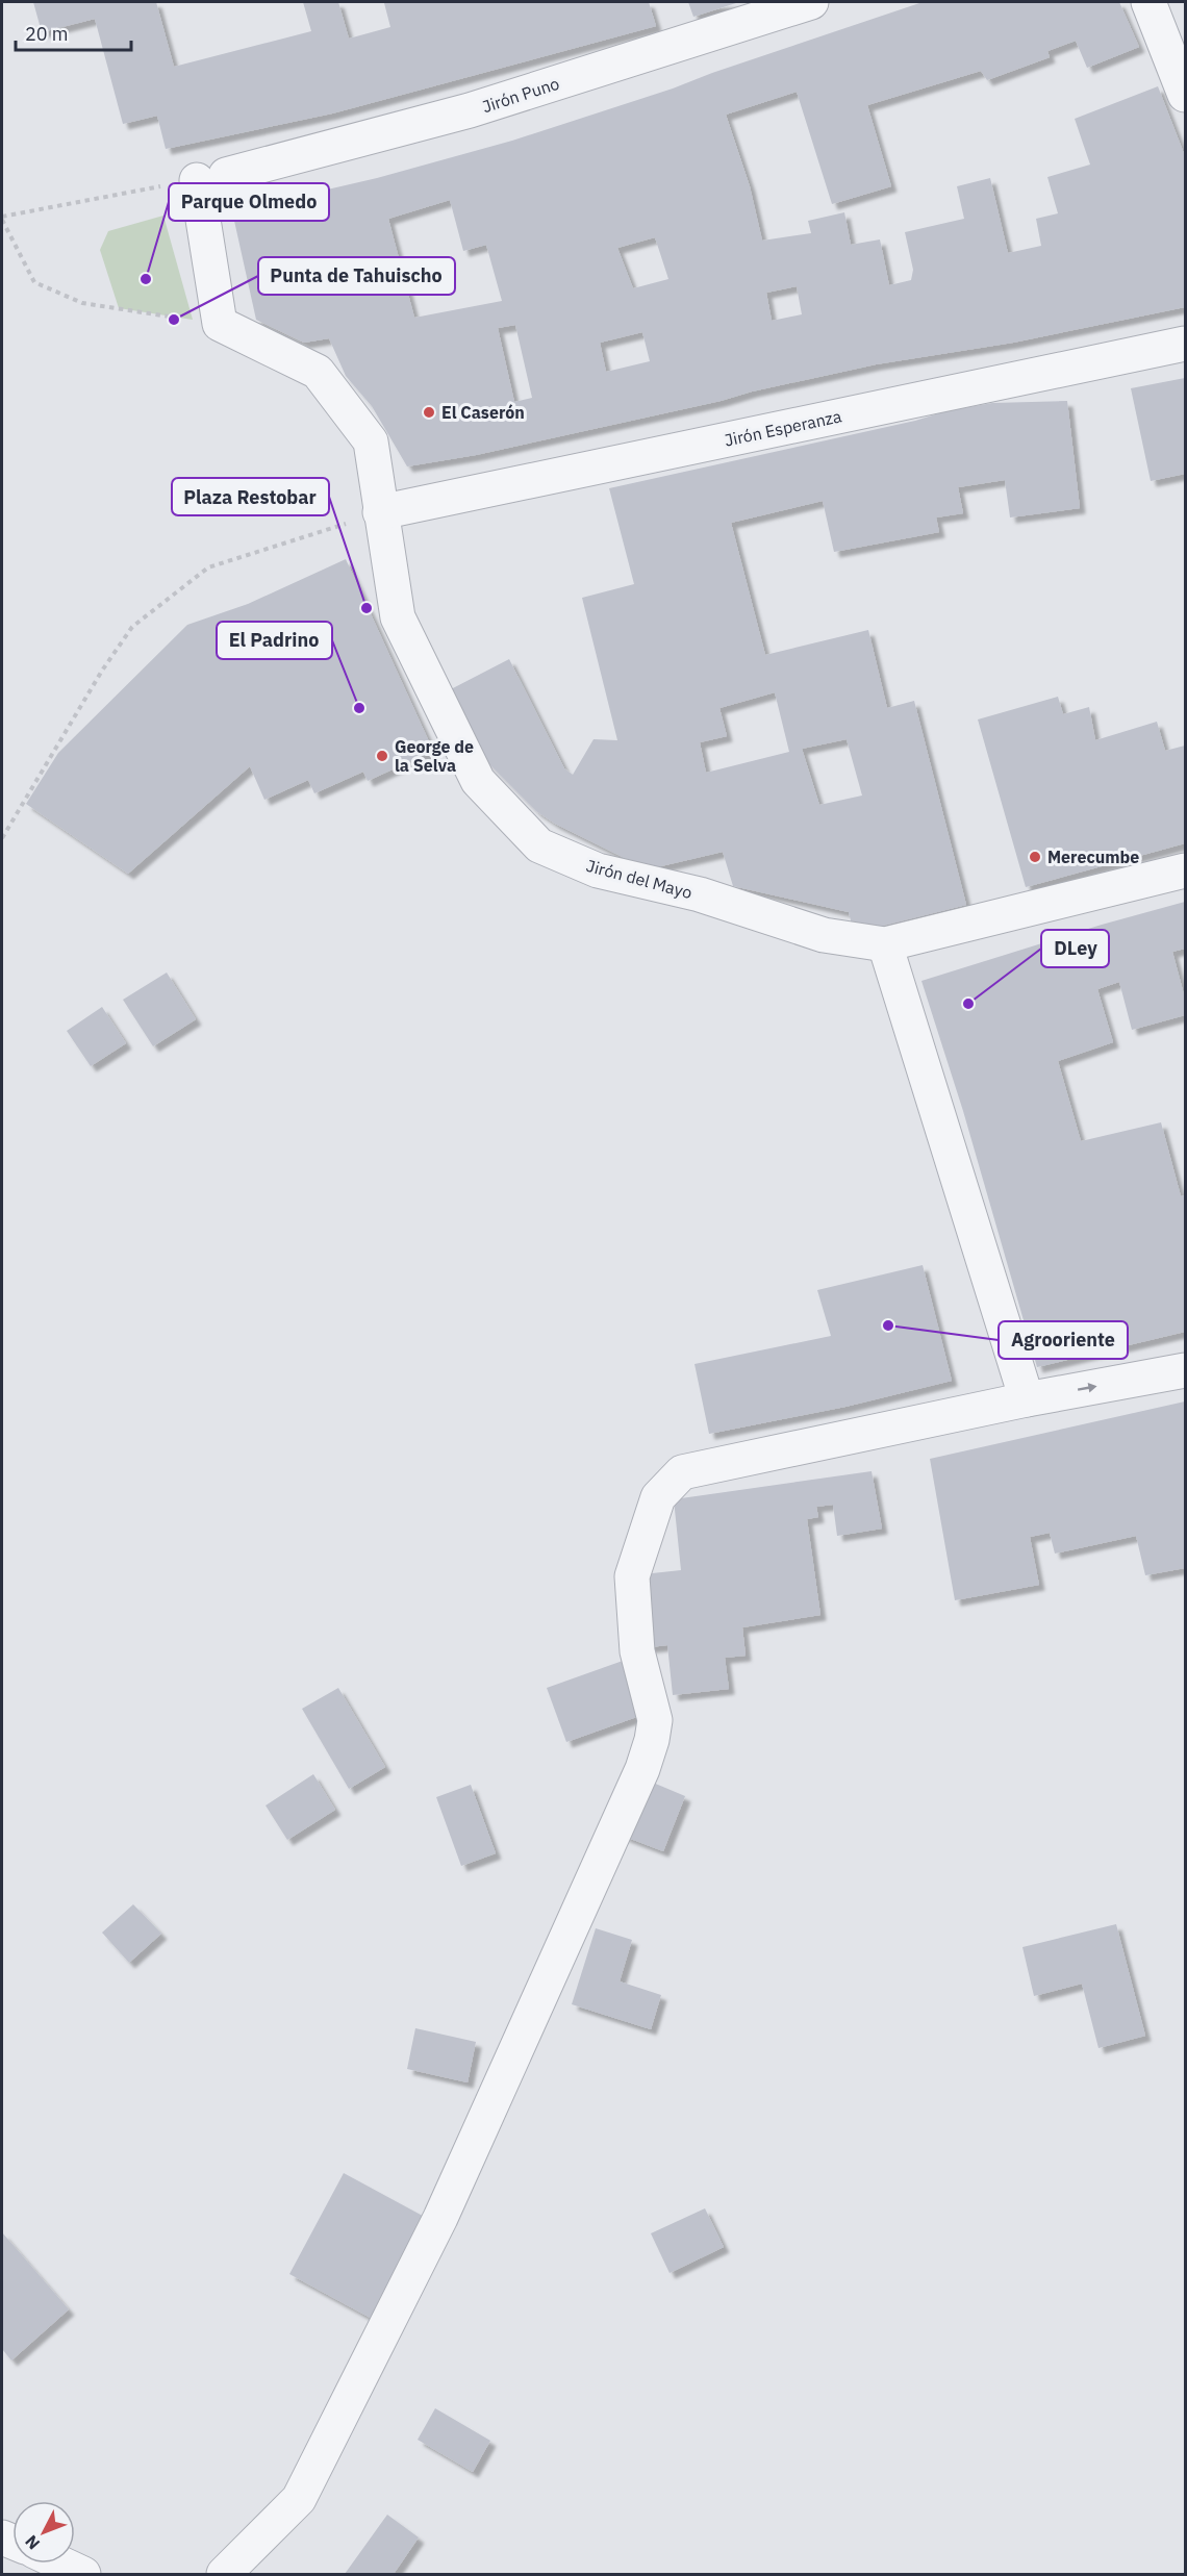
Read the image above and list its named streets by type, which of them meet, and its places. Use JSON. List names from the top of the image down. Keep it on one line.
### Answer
{"streets":{"street":["Jirón Puno","Jirón Esperanza","Jirón del Mayo"]},"crossings":[["Jirón Esperanza","Jirón del Mayo"]],"places":["Parque Olmedo","Punta de Tahuischo","El Caserón","Plaza Restobar","El Padrino","George de la Selva","Merecumbe","DLey","Agrooriente"],"scale_bar":"20 m","north":"bottom left"}
